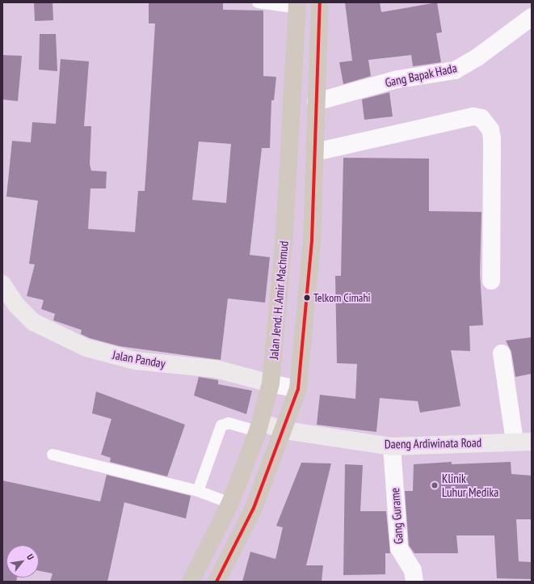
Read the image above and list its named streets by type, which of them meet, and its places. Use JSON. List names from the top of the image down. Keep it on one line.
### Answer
{"streets":{"highway":["Jalan Jend. H. Amir Machmud"],"street":["Gang Bapak Hada","Jalan Panday","Daeng Ardiwinata Road","Gang Gurame"]},"crossings":[["Jalan Jend. H. Amir Machmud","Jalan Panday"],["Jalan Jend. H. Amir Machmud","Daeng Ardiwinata Road"],["Daeng Ardiwinata Road","Gang Gurame"]],"places":["Telkom Cimahi","Klinik Luhur Medika"],"north":"top right"}
